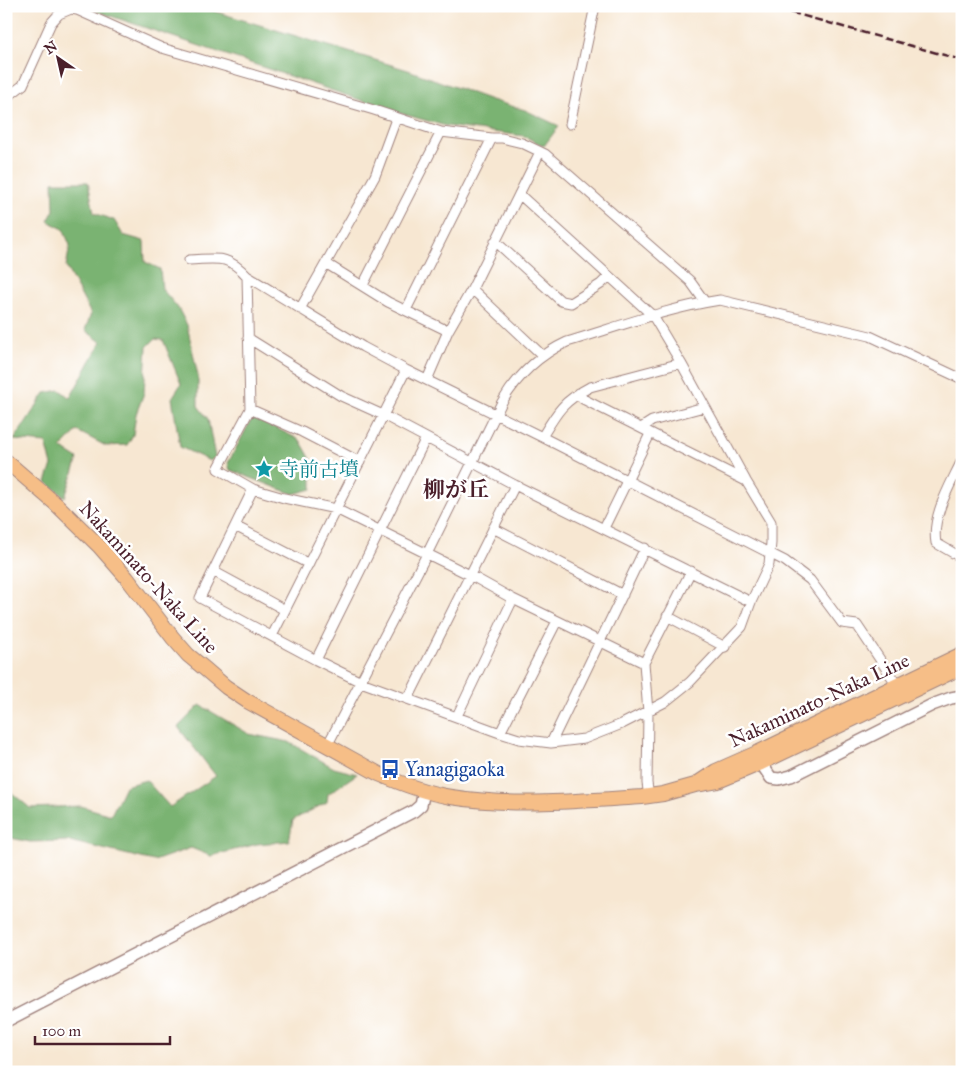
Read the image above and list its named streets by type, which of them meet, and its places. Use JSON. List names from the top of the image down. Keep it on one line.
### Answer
{"streets":{"main road":["Nakaminato-Naka Line"]},"districts":["柳が丘"],"places":{"place":["寺前古墳"],"bus stop":["Yanagigaoka"]},"scale_bar":"100 m","north":"top left"}
